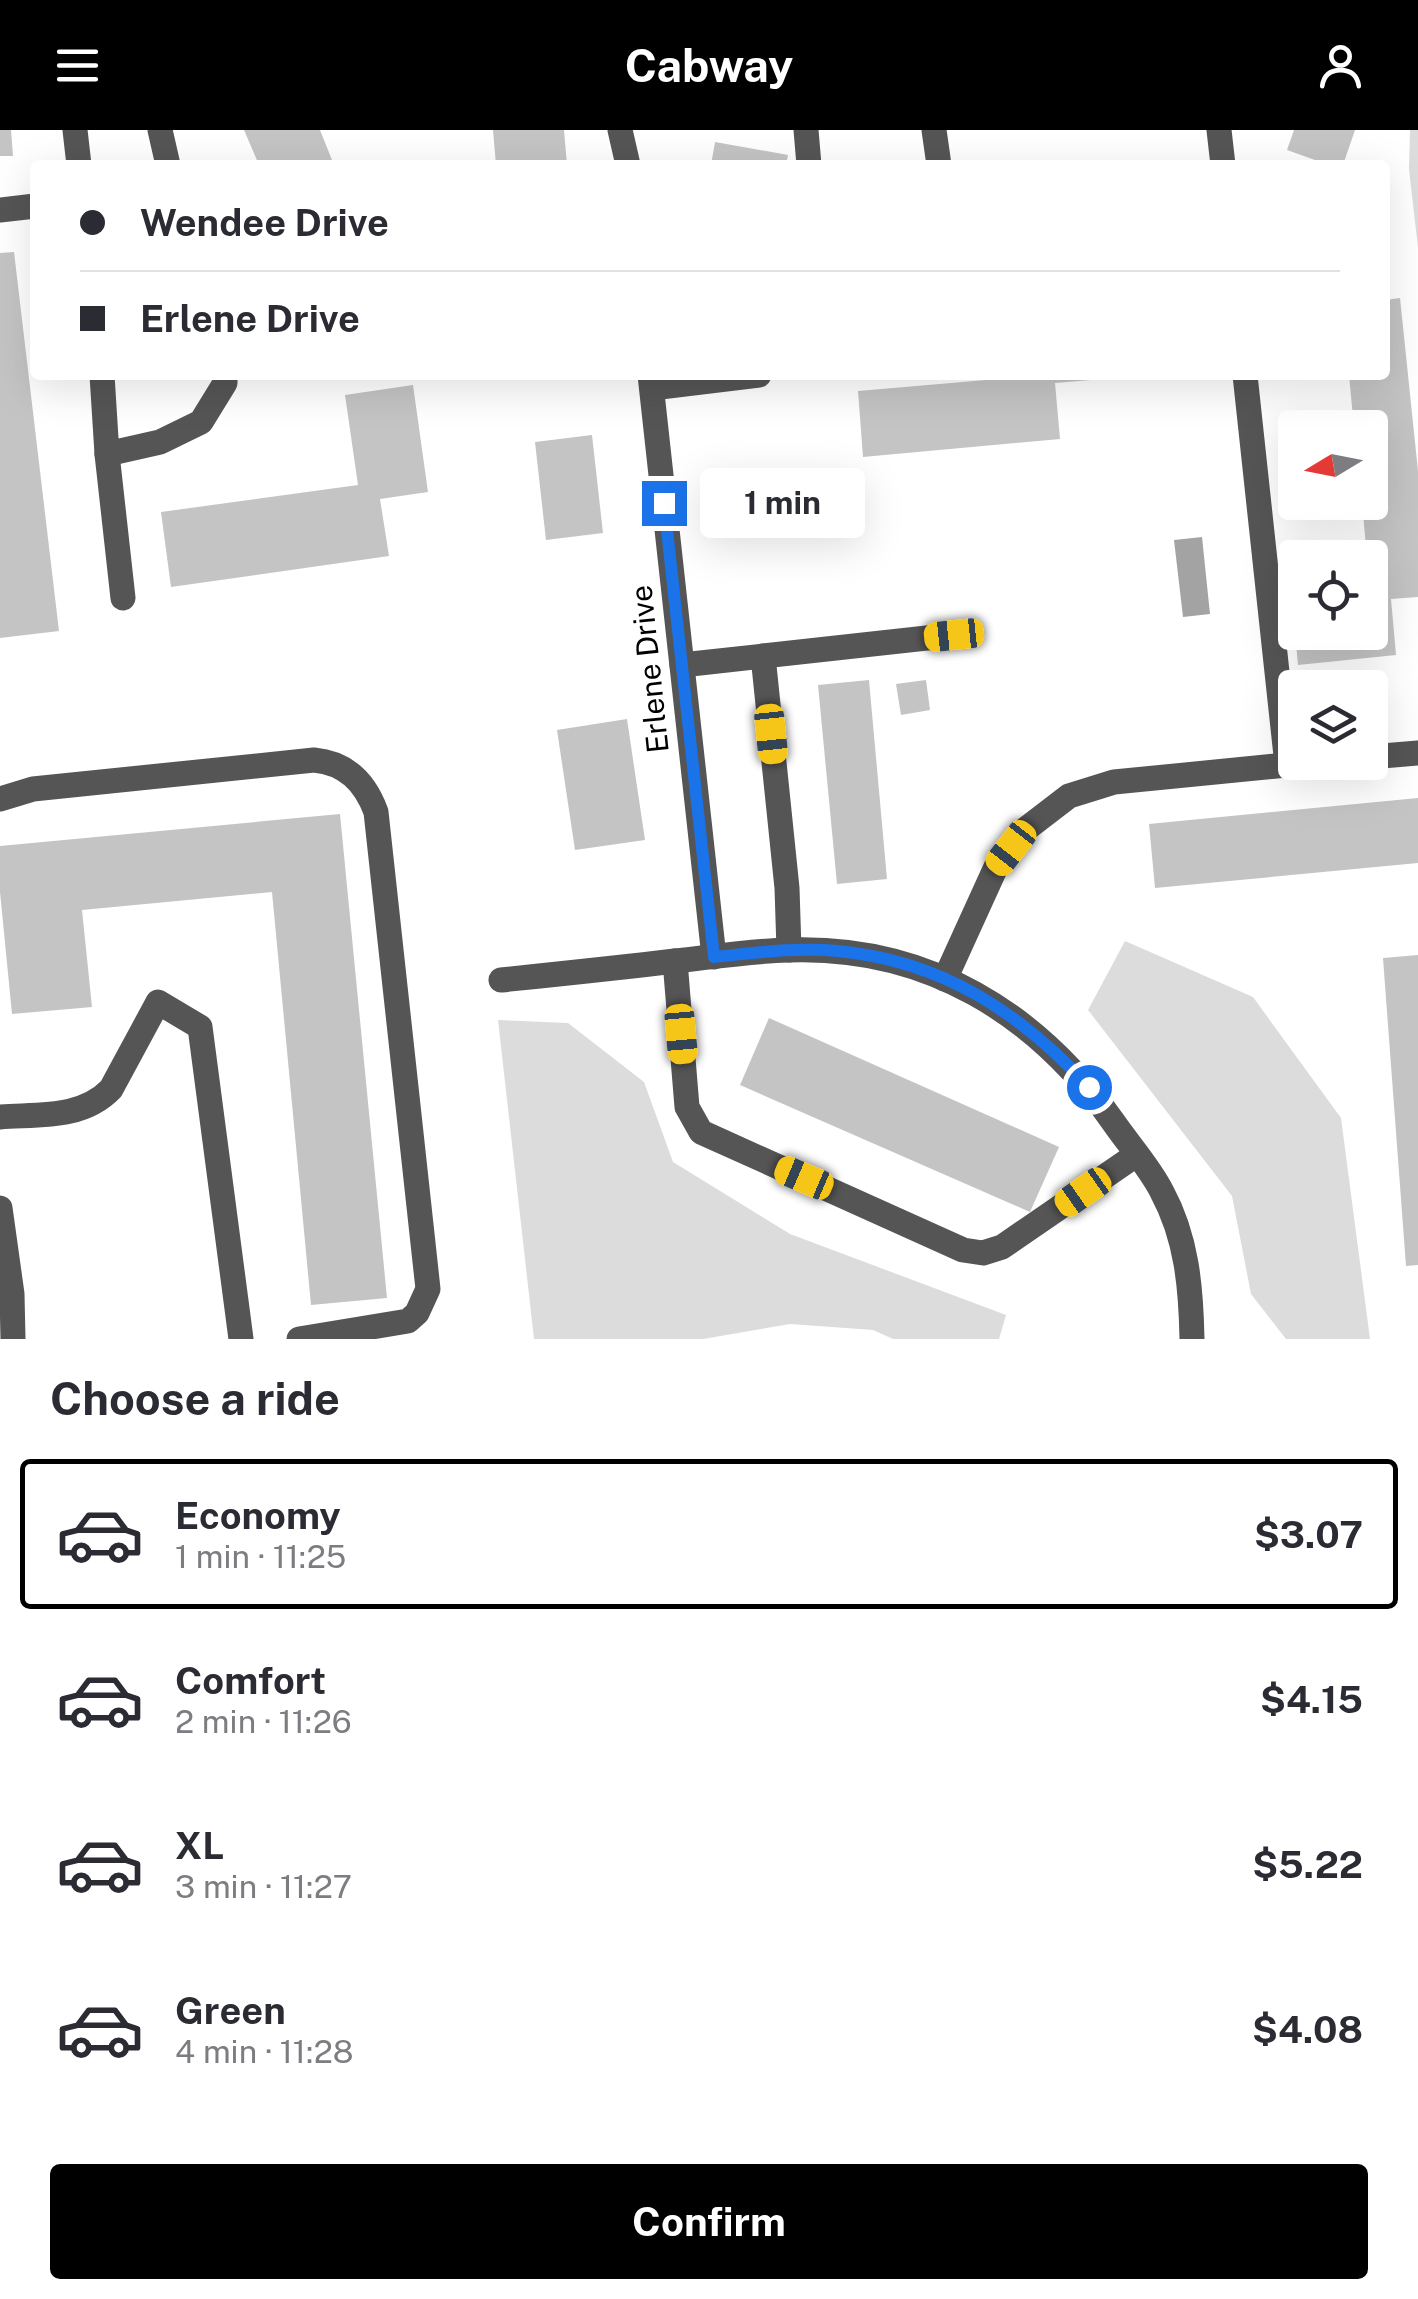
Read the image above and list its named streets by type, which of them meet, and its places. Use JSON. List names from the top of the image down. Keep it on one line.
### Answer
{"streets":{"street":["Erlene Drive"]},"north":"left","page":{"header":"Cabway","banner":["Wendee Drive","Erlene Drive"],"bubble":"1 min","heading":"Choose a ride","list":[{"name":"Economy","note":"1 min · 11:25","value":"$3.07"},{"name":"Comfort","note":"2 min · 11:26","value":"$4.15"},{"name":"XL","note":"3 min · 11:27","value":"$5.22"},{"name":"Green","note":"4 min · 11:28","value":"$4.08"}],"buttons":"Confirm"}}
